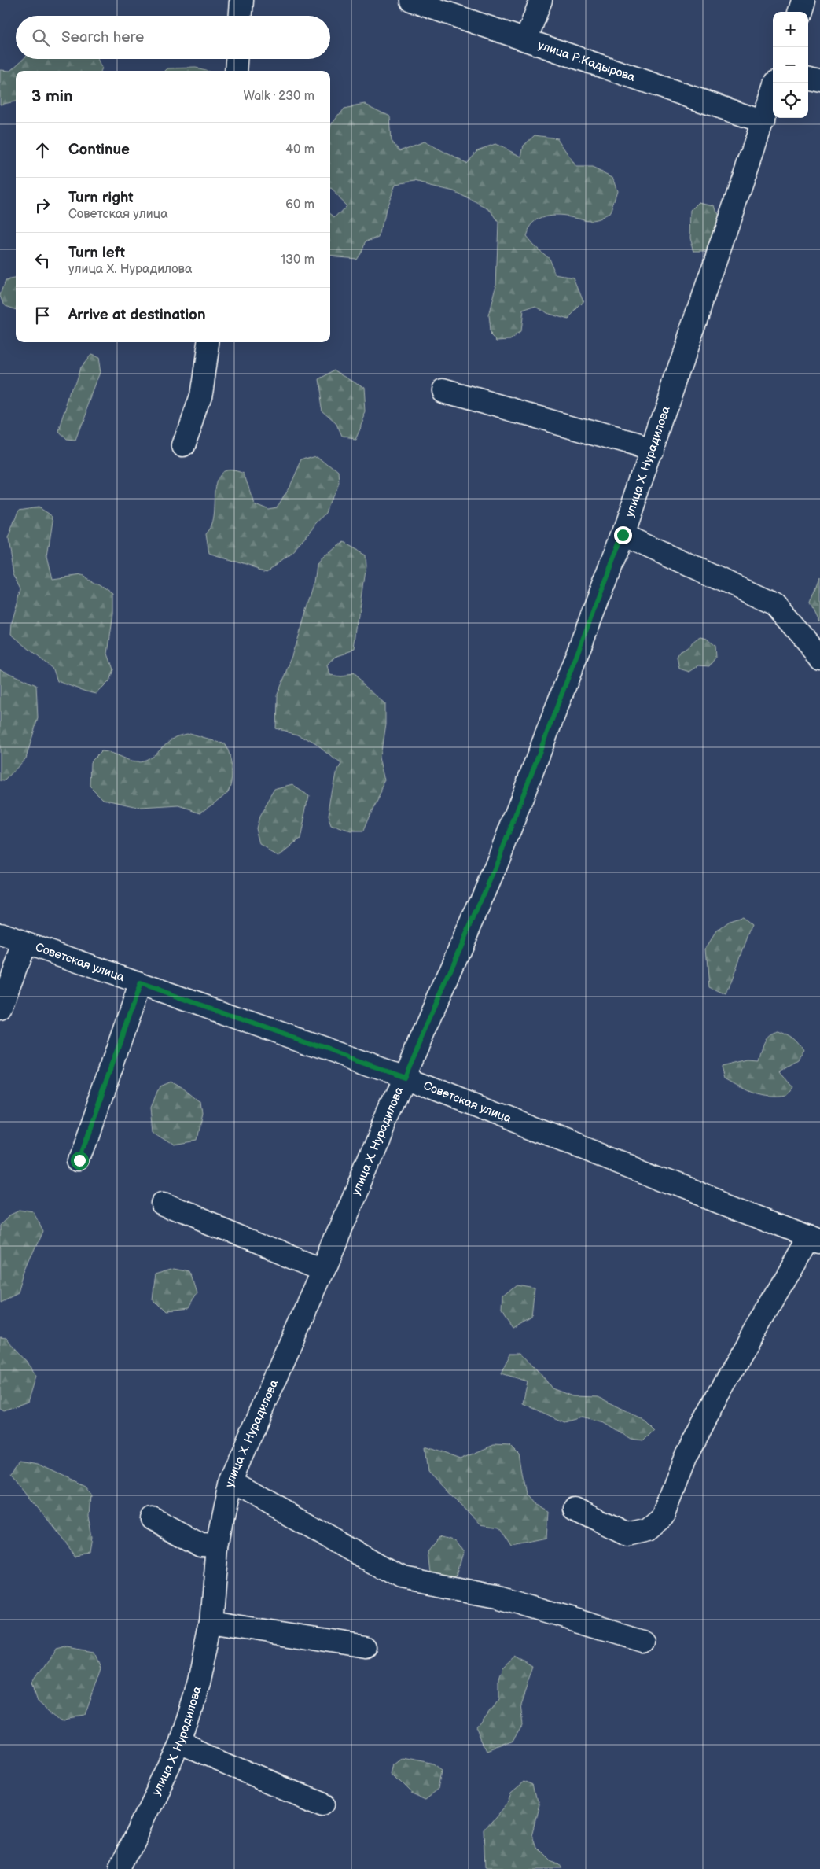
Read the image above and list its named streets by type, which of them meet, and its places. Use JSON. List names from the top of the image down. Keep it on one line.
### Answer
{"streets":{"street":["улица Р.Кадырова","улица Х. Нурадилова","Советская улица"]},"crossings":[["улица Р.Кадырова","улица Х. Нурадилова"],["улица Х. Нурадилова","Советская улица"]],"page":{"map_buttons":["+","−"],"search":"Search here","heading":["3 min","Walk · 230 m"],"list":[["Continue","40 m"],["Turn right","Советская улица","60 m"],["Turn left","улица Х. Нурадилова","130 m"],"Arrive at destination"]}}
